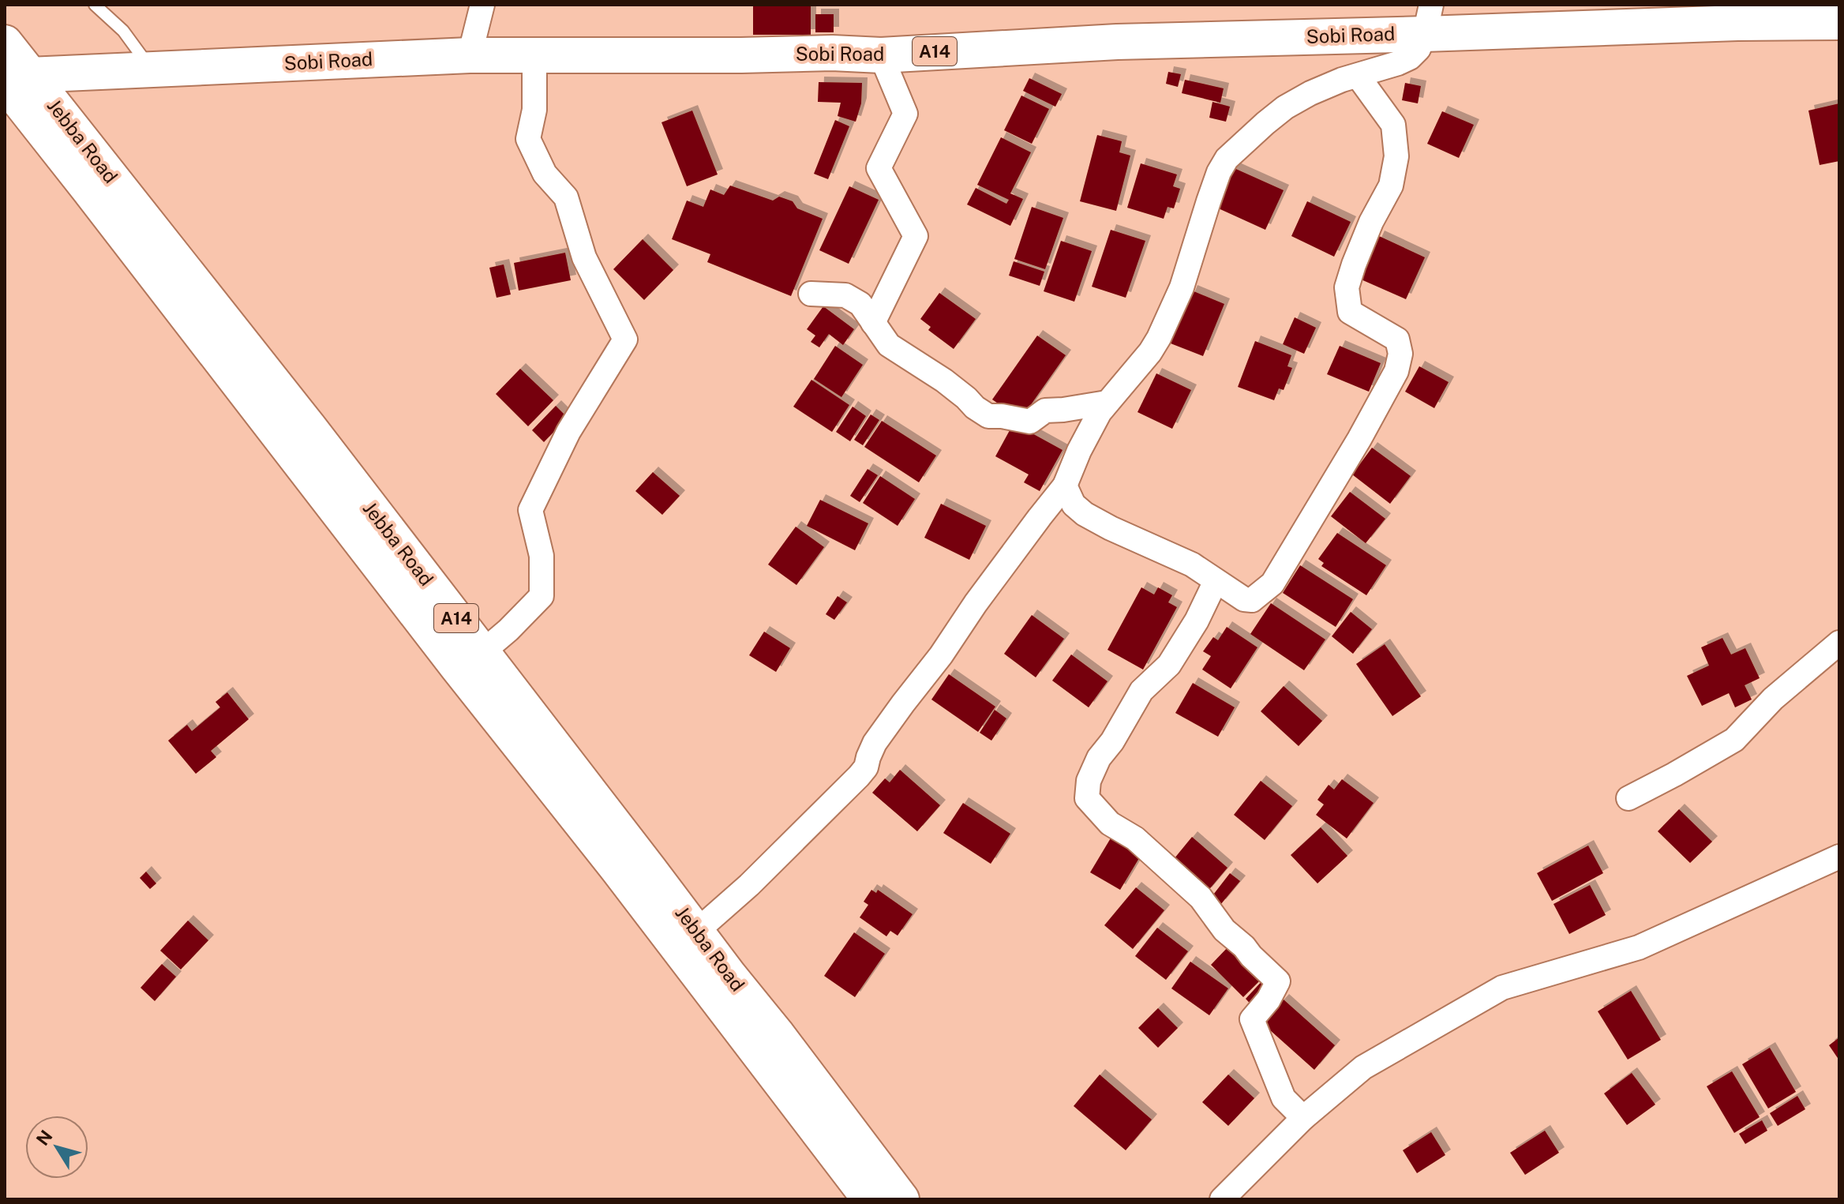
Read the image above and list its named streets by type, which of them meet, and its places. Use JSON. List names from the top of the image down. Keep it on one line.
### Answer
{"streets":{"highway":["Sobi Road","A14","Jebba Road"]},"crossings":[["Sobi Road","A14"],["Sobi Road","Jebba Road"],["A14","Jebba Road"]],"north":"top left"}
